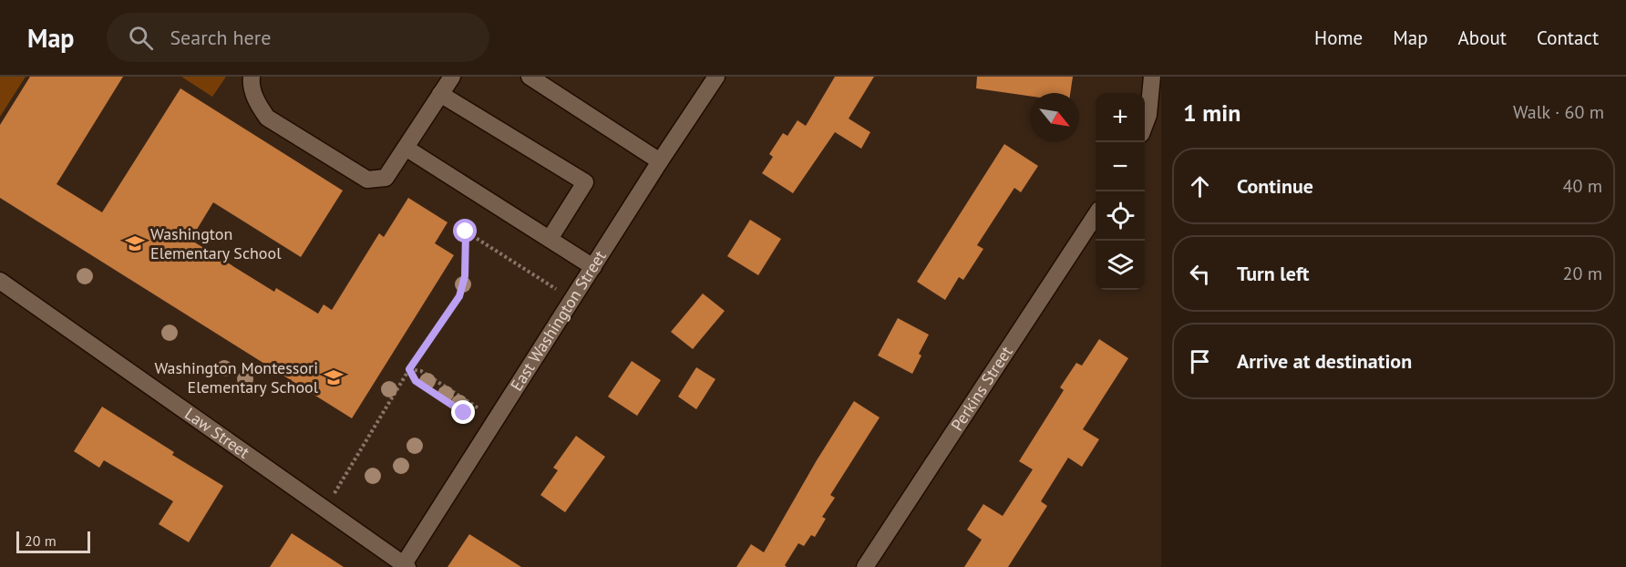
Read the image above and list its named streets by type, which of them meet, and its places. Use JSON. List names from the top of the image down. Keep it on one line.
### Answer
{"streets":{"street":["East Washington Street","Perkins Street","Law Street"]},"crossings":[["East Washington Street","Law Street"]],"places":{"school or university":["Washington Elementary School","Washington Montessori Elementary School"]},"scale_bar":"20 m","north":"bottom right","page":{"header":"Map","search":"Search here","nav":["Home","Map","About","Contact"],"heading":["1 min","Walk · 60 m"],"map_buttons":["+","−"],"list":[["Continue","40 m"],["Turn left","20 m"],"Arrive at destination"],"scale":"20 m"}}
